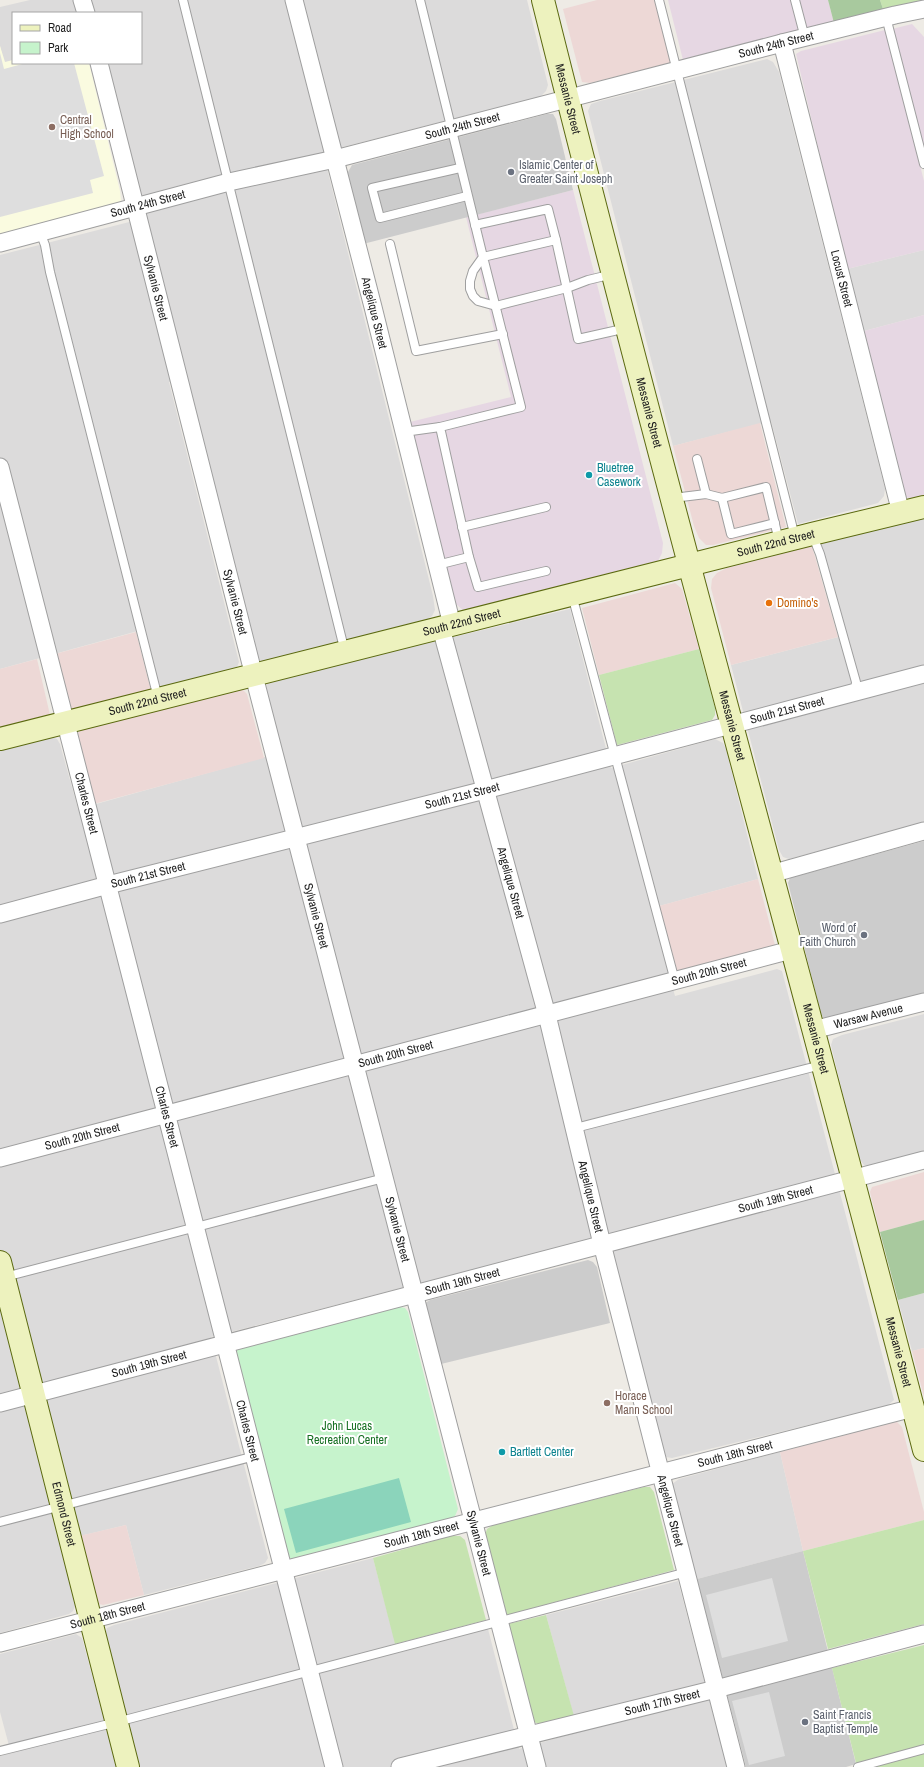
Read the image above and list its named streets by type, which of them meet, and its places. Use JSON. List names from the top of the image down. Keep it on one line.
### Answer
{"streets":{"street":["South 24th Street","Messanie Street","Locust Street","Sylvanie Street","Angelique Street","South 22nd Street","South 21st Street","Charles Street","South 20th Street","Warsaw Avenue","South 19th Street","South 18th Street","Edmond Street","South 17th Street"]},"crossings":[["South 24th Street","Messanie Street"],["South 24th Street","Locust Street"],["South 24th Street","Sylvanie Street"],["South 24th Street","Angelique Street"],["Messanie Street","South 22nd Street"],["Messanie Street","South 21st Street"],["Messanie Street","South 20th Street"],["Messanie Street","Warsaw Avenue"],["Messanie Street","South 19th Street"],["Messanie Street","South 18th Street"],["Locust Street","South 22nd Street"],["Sylvanie Street","South 22nd Street"],["Sylvanie Street","South 21st Street"],["Sylvanie Street","South 20th Street"],["Sylvanie Street","South 19th Street"],["Sylvanie Street","South 18th Street"],["Sylvanie Street","South 17th Street"],["Angelique Street","South 22nd Street"],["Angelique Street","South 21st Street"],["Angelique Street","South 20th Street"],["Angelique Street","South 19th Street"],["Angelique Street","South 18th Street"],["Angelique Street","South 17th Street"],["South 22nd Street","Charles Street"],["South 21st Street","Charles Street"],["Charles Street","South 20th Street"],["Charles Street","South 19th Street"],["Charles Street","South 18th Street"],["South 19th Street","Edmond Street"],["South 18th Street","Edmond Street"]],"parks":["John Lucas Recreation Center"],"places":["Central High School","Islamic Center of Greater Saint Joseph","Bluetree Casework","Domino's","Word of Faith Church","Horace Mann School","Bartlett Center","Saint Francis Baptist Temple"],"legend":["Road","Park"]}
